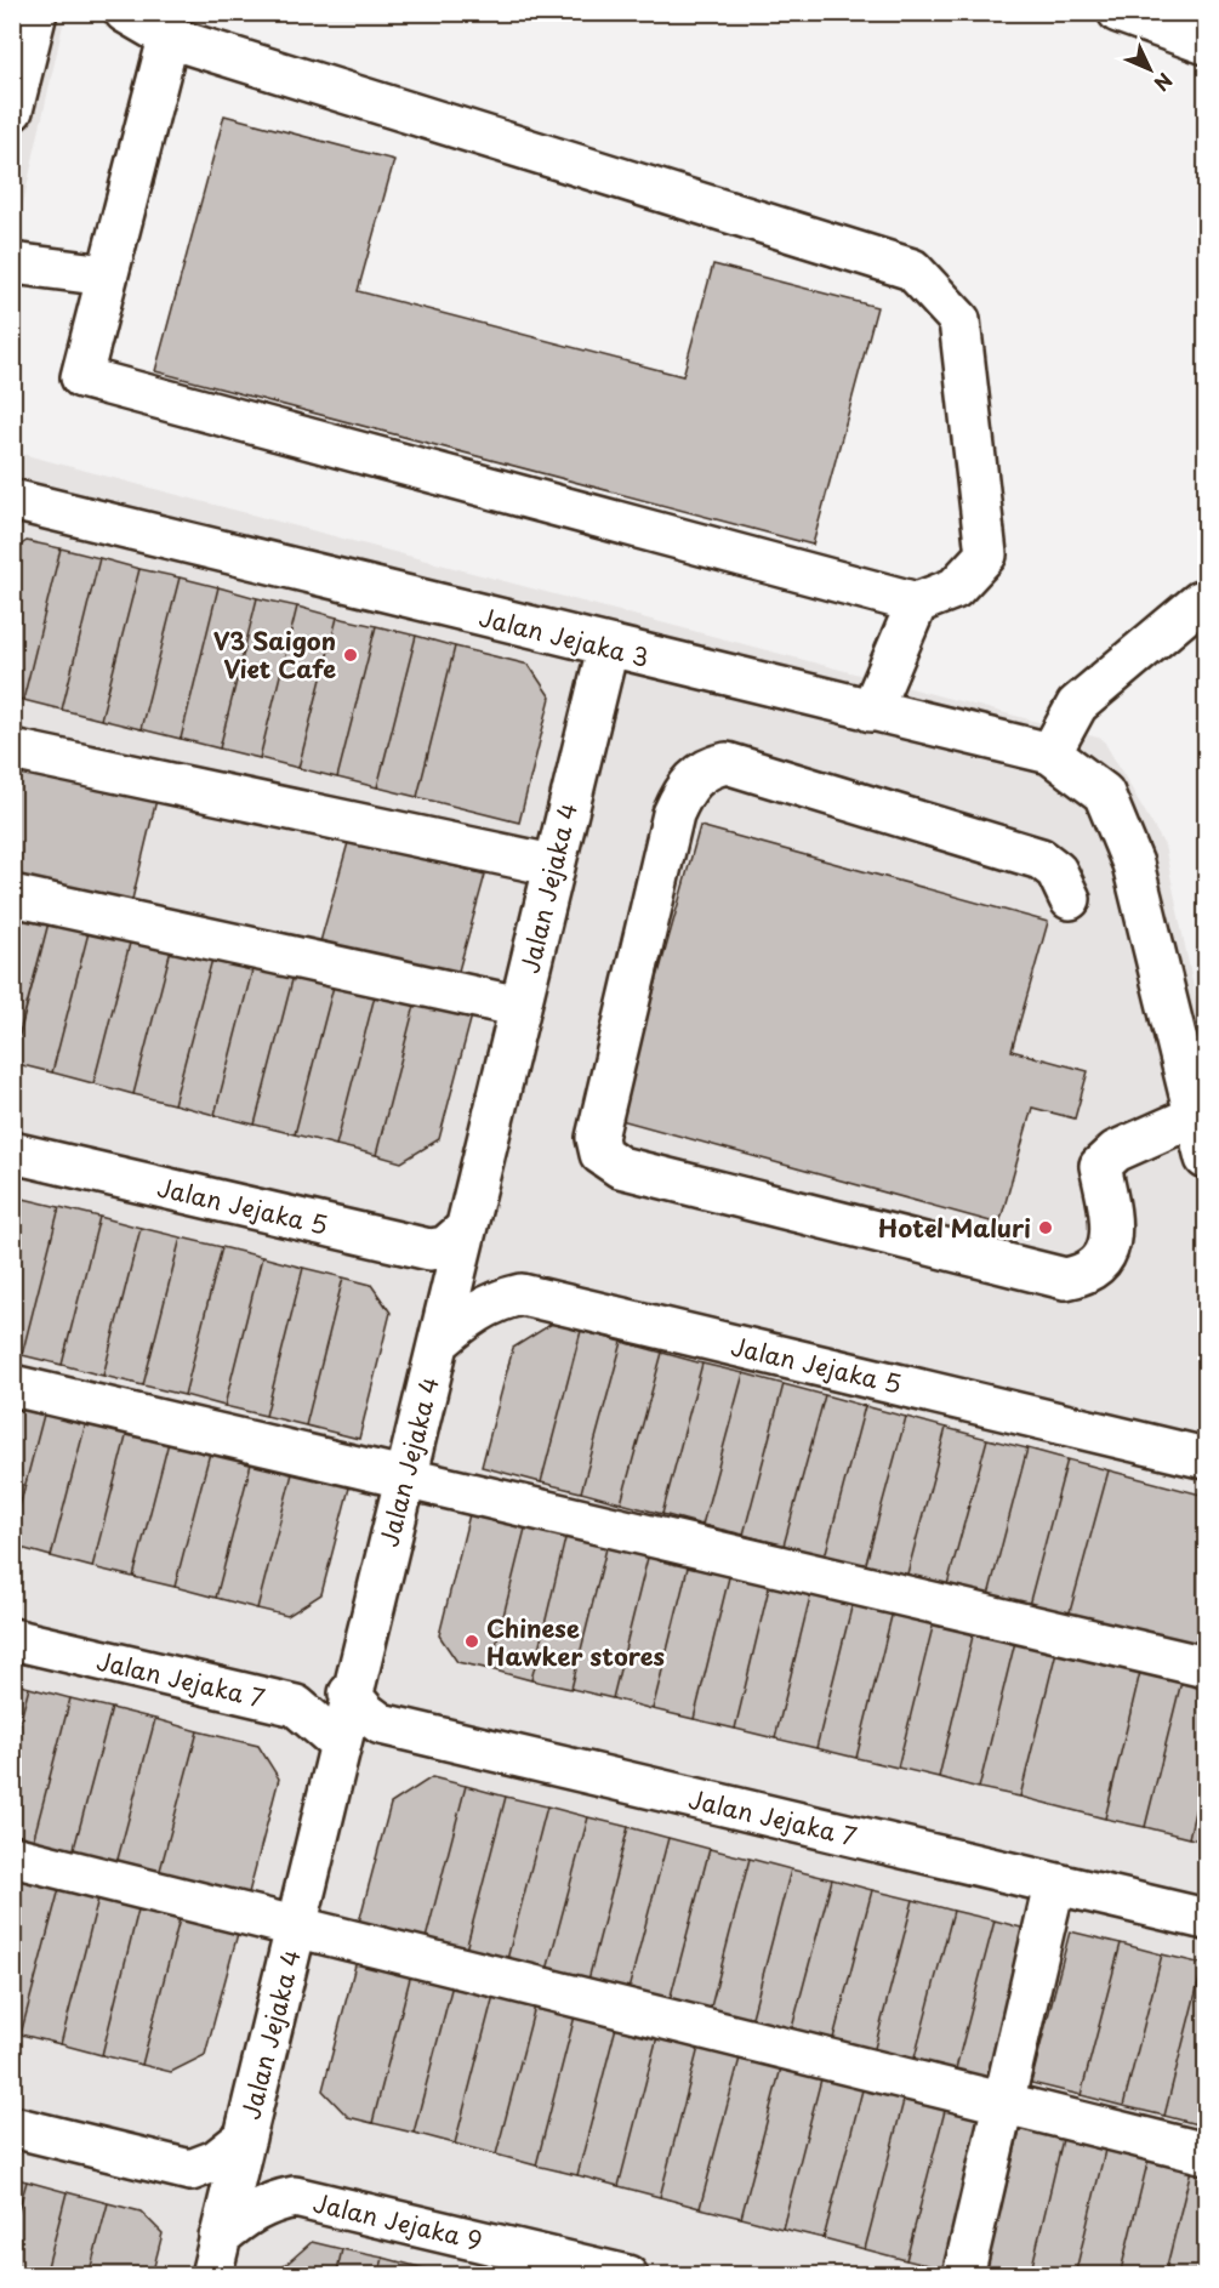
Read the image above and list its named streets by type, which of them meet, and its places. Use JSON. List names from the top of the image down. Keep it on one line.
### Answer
{"streets":{"street":["Jalan Jejaka 3","Jalan Jejaka 4","Jalan Jejaka 5","Jalan Jejaka 7","Jalan Jejaka 9"]},"crossings":[["Jalan Jejaka 3","Jalan Jejaka 4"],["Jalan Jejaka 4","Jalan Jejaka 5"],["Jalan Jejaka 4","Jalan Jejaka 7"],["Jalan Jejaka 4","Jalan Jejaka 9"]],"places":["V3 Saigon Viet Cafe","Hotel Maluri","Chinese Hawker stores"],"north":"bottom right"}
